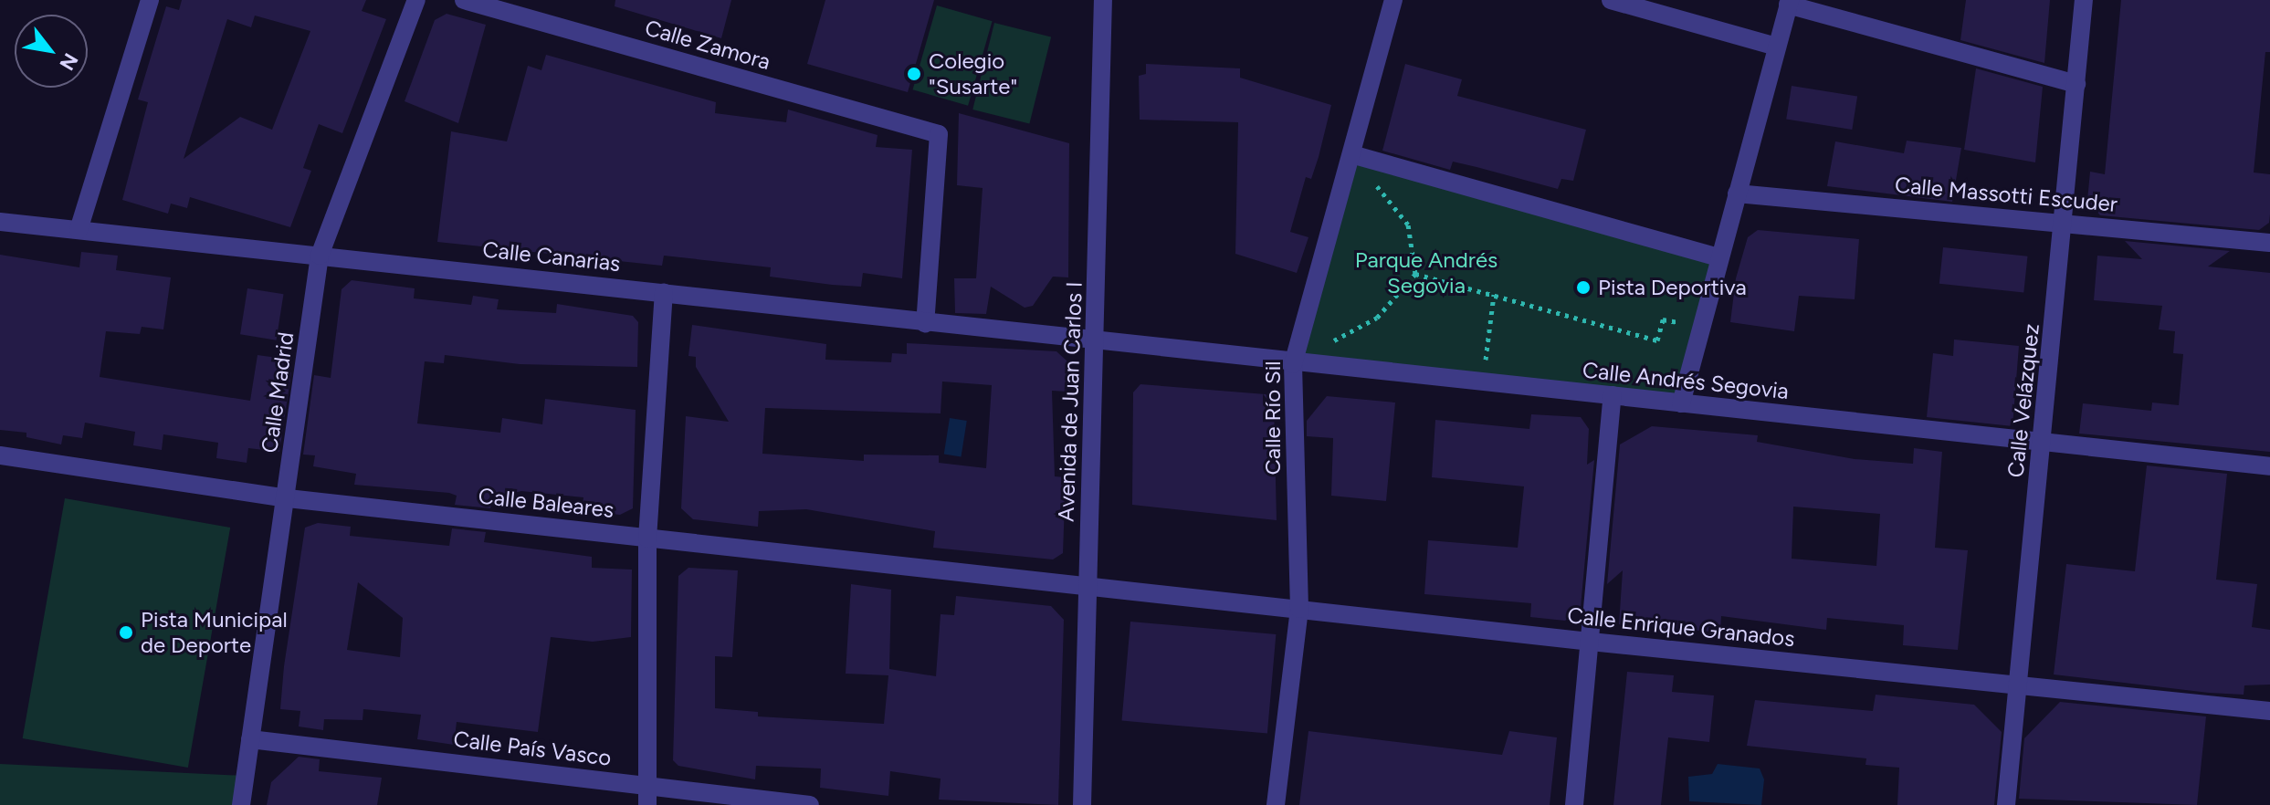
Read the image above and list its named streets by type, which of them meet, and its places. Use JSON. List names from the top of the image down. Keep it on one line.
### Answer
{"streets":{"street":["Calle Zamora","Calle Massotti Escuder","Calle Canarias","Calle Andrés Segovia","Calle Madrid","Calle Velázquez","Avenida de Juan Carlos I","Calle Río Sil","Calle Baleares","Calle Enrique Granados","Calle País Vasco"]},"crossings":[["Calle Zamora","Calle Canarias"],["Calle Massotti Escuder","Calle Velázquez"],["Calle Canarias","Calle Andrés Segovia"],["Calle Canarias","Calle Madrid"],["Calle Canarias","Avenida de Juan Carlos I"],["Calle Andrés Segovia","Calle Velázquez"],["Calle Andrés Segovia","Avenida de Juan Carlos I"],["Calle Andrés Segovia","Calle Río Sil"],["Calle Madrid","Calle Baleares"],["Calle Madrid","Calle País Vasco"],["Calle Velázquez","Calle Enrique Granados"],["Avenida de Juan Carlos I","Calle Baleares"],["Avenida de Juan Carlos I","Calle Enrique Granados"],["Calle Río Sil","Calle Enrique Granados"],["Calle Baleares","Calle Enrique Granados"]],"parks":["Parque Andrés Segovia"],"places":["Colegio \"Susarte\"","Pista Deportiva","Pista Municipal de Deporte"],"north":"bottom right"}
